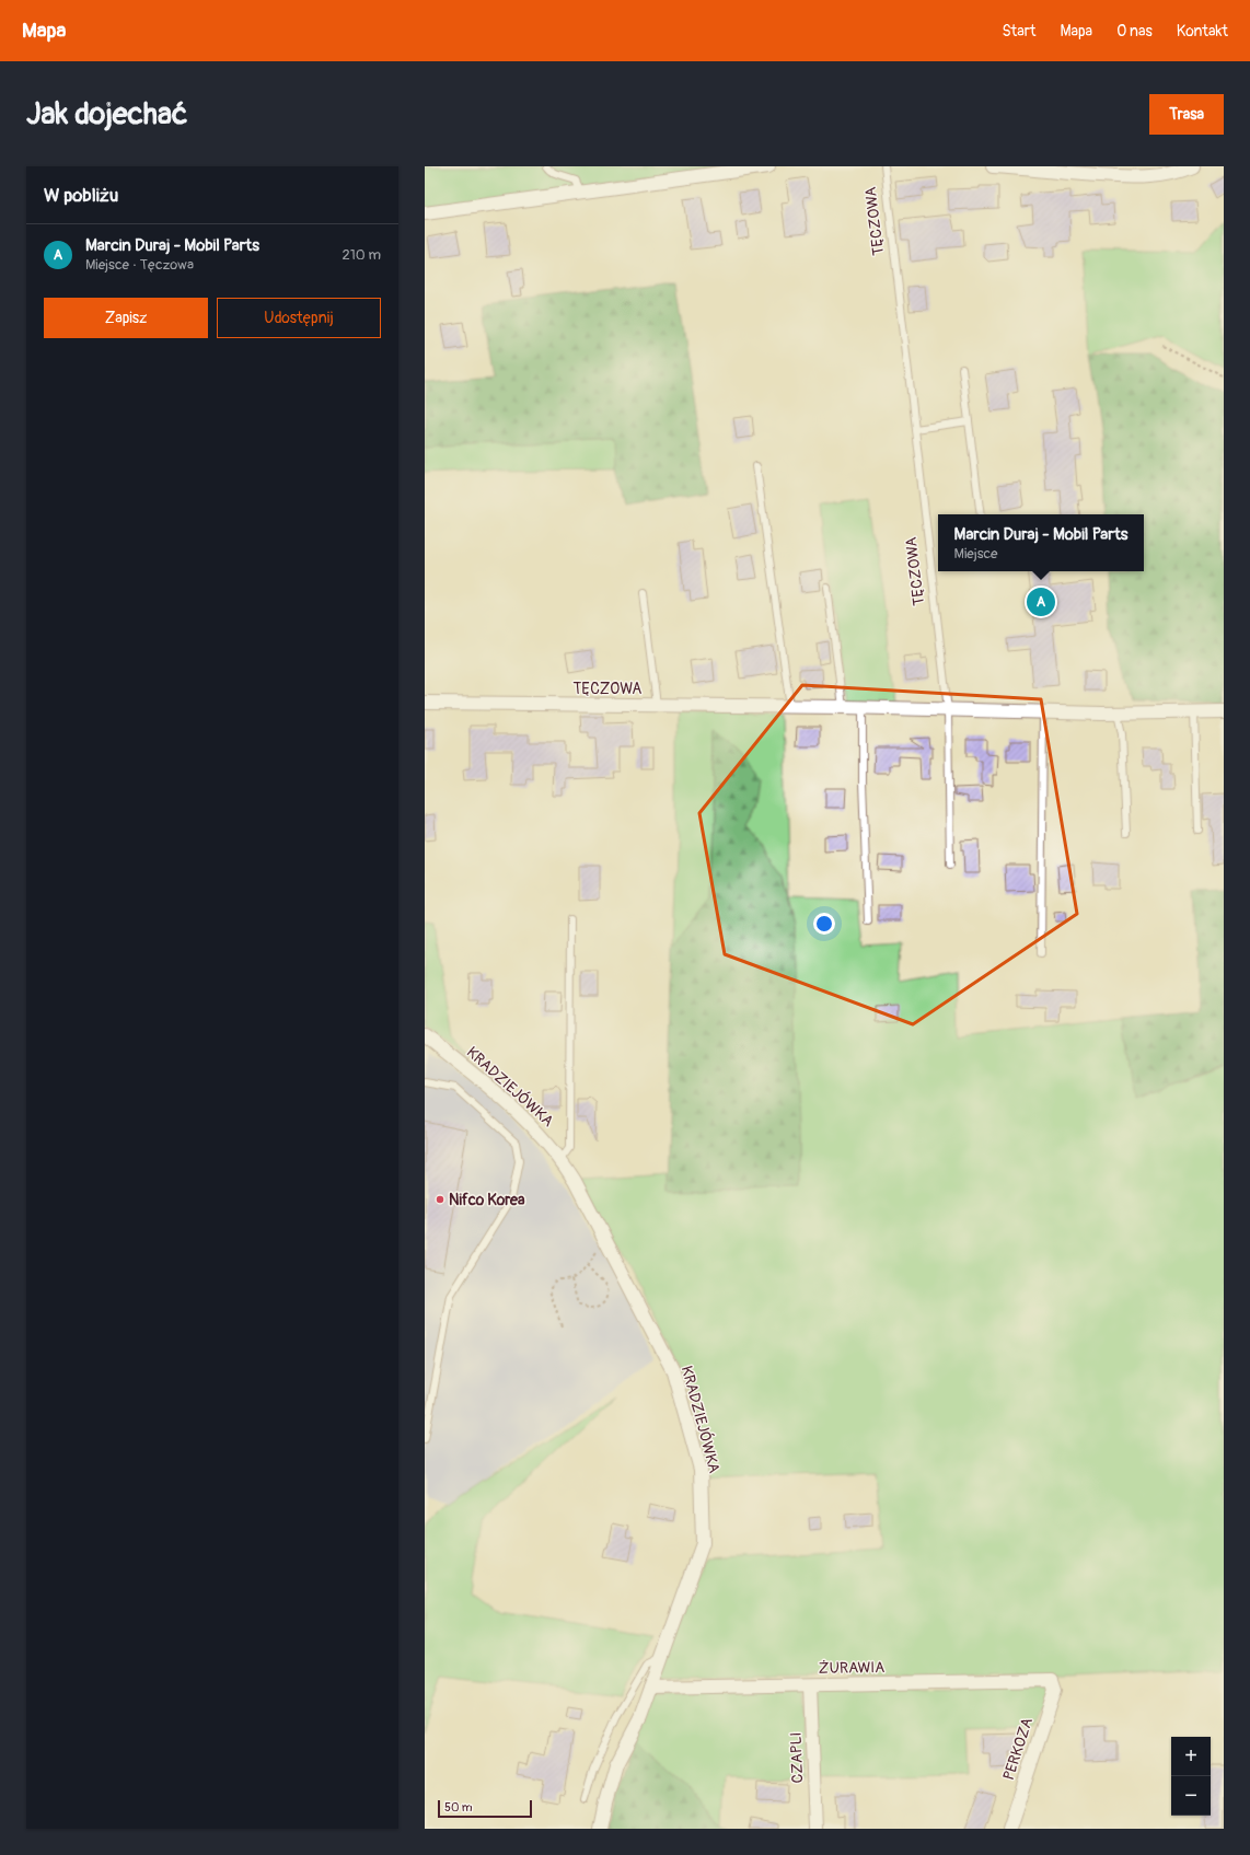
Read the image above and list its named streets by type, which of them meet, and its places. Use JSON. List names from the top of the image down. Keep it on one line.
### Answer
{"streets":{"street":["TĘCZOWA","KRADZIEJÓWKA","ŻURAWIA","PERKOZA","CZAPLI"]},"crossings":[["KRADZIEJÓWKA","ŻURAWIA"],["ŻURAWIA","PERKOZA"],["ŻURAWIA","CZAPLI"]],"places":["Nifco Korea"],"scale_bar":"50 m","page":{"header":"Mapa","nav":["Start","Mapa","O nas","Kontakt"],"buttons":["Trasa",["Zapisz","Udostępnij"]],"title":"Jak dojechać","heading":"W pobliżu","list":[{"mark":"A","name":"Marcin Duraj - Mobil Parts","note":"Miejsce · Tęczowa","value":"210 m"}],"popup":["Marcin Duraj - Mobil Parts","Miejsce"],"pins":"A","map_buttons":["+","−"],"scale":"50 m"}}
